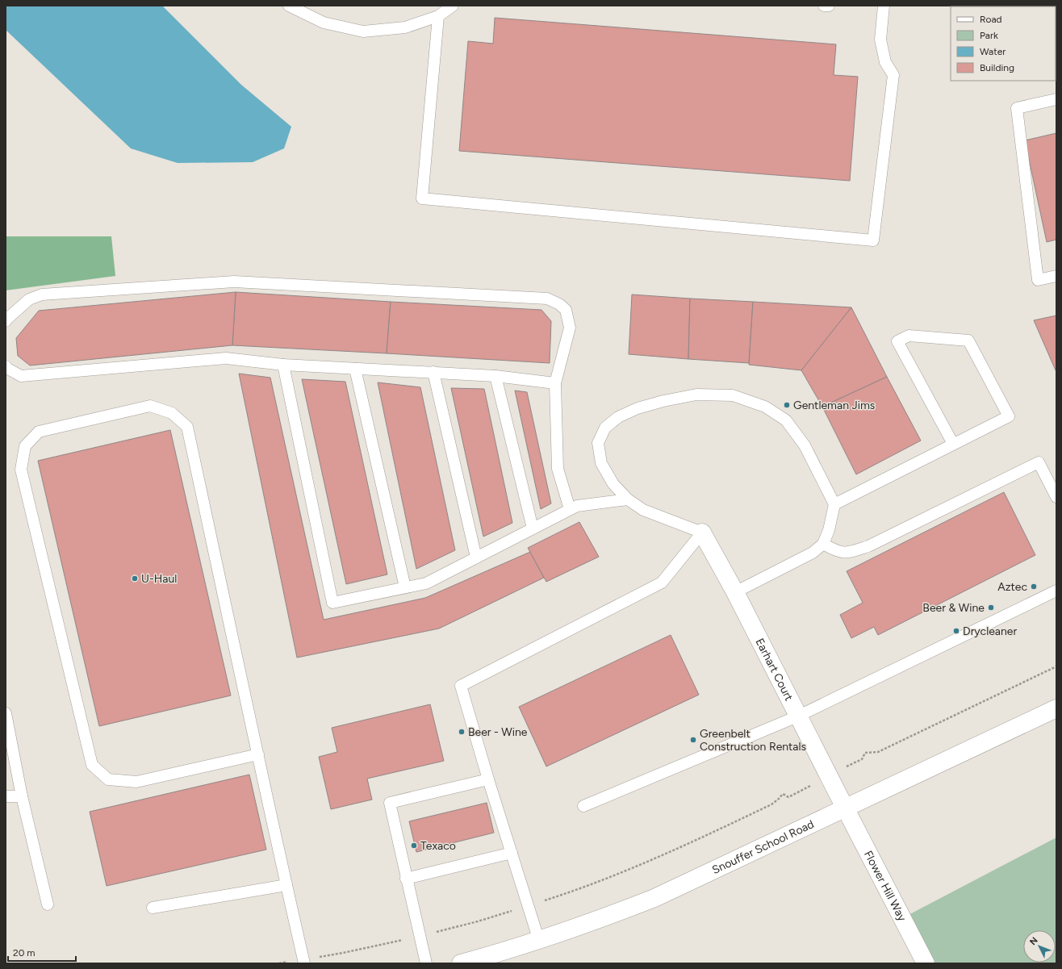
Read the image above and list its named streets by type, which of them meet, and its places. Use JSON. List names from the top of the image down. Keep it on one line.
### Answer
{"streets":{"main road":["Earhart Court","Snouffer School Road","Flower Hill Way"]},"crossings":[["Earhart Court","Snouffer School Road"],["Earhart Court","Flower Hill Way"],["Snouffer School Road","Flower Hill Way"]],"places":["Gentleman Jims","U-Haul","Aztec","Beer & Wine","Drycleaner","Beer - Wine","Greenbelt Construction Rentals","Texaco"],"legend":["Road","Park","Water","Building"],"scale_bar":"20 m","north":"top left"}
